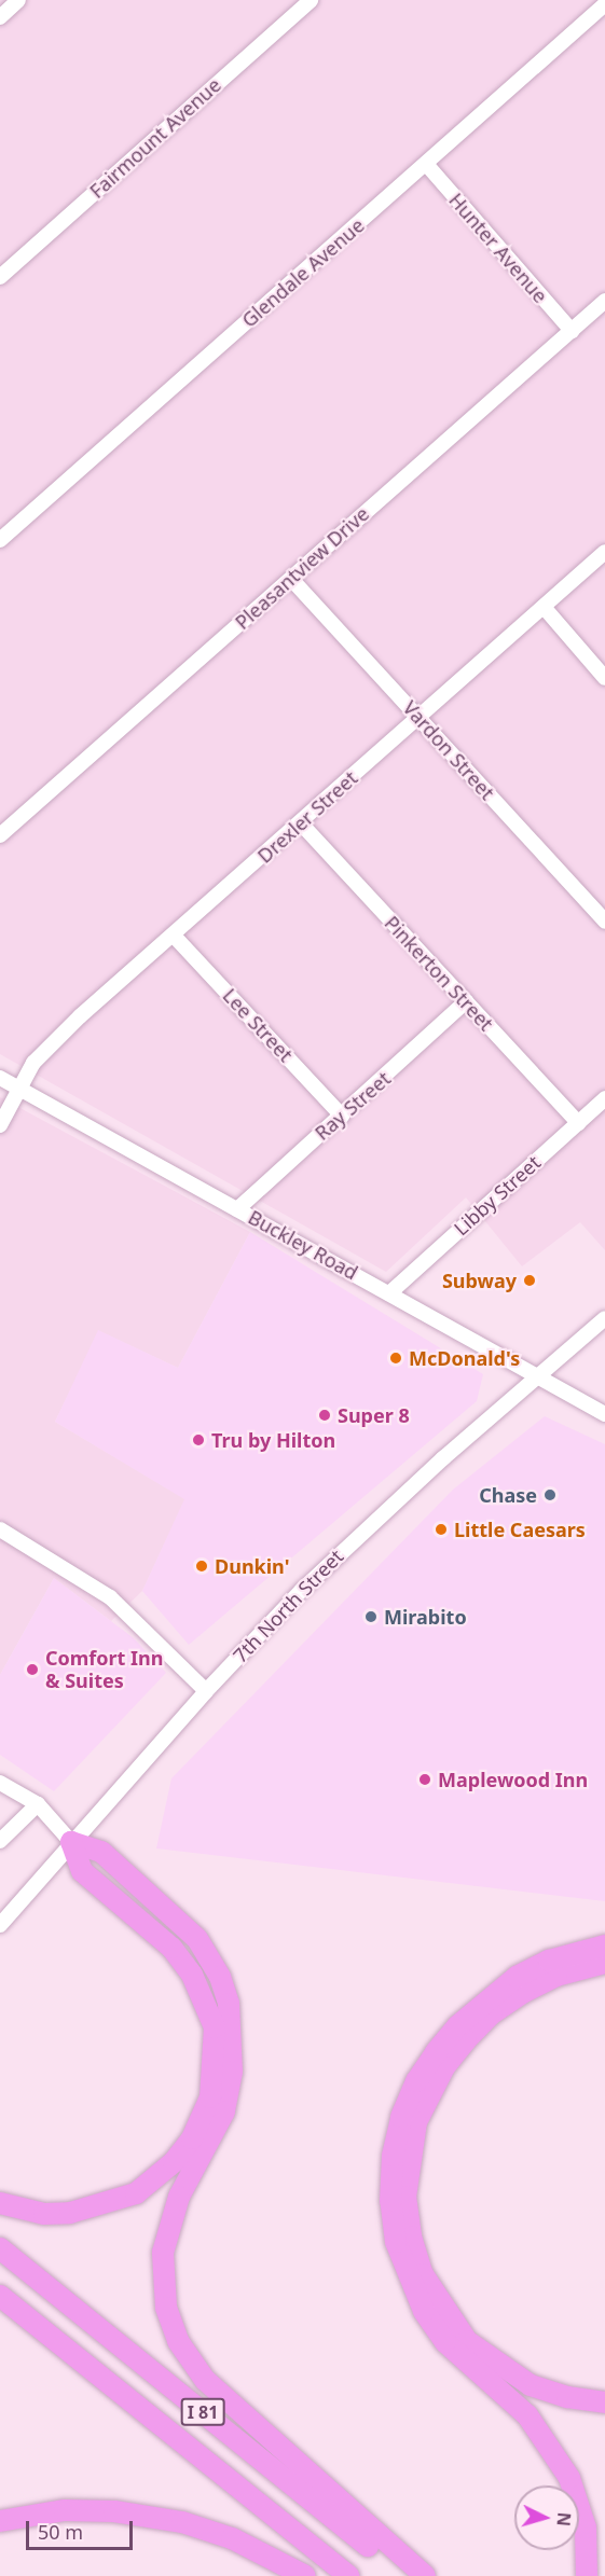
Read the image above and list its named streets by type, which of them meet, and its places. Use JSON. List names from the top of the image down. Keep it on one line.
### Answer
{"streets":{"highway":["I 81"],"street":["Fairmount Avenue","Hunter Avenue","Glendale Avenue","Pleasantview Drive","Vardon Street","Drexler Street","Pinkerton Street","Lee Street","Ray Street","Libby Street","Buckley Road","7th North Street"]},"crossings":[["Hunter Avenue","Glendale Avenue"],["Hunter Avenue","Pleasantview Drive"],["Pleasantview Drive","Vardon Street"],["Vardon Street","Drexler Street"],["Drexler Street","Pinkerton Street"],["Drexler Street","Lee Street"],["Drexler Street","Buckley Road"],["Pinkerton Street","Ray Street"],["Pinkerton Street","Libby Street"],["Lee Street","Ray Street"],["Ray Street","Buckley Road"],["Libby Street","Buckley Road"],["Buckley Road","7th North Street"]],"places":["Subway","McDonald's","Super 8","Tru by Hilton","Chase","Little Caesars","Dunkin'","Mirabito","Comfort Inn & Suites","Maplewood Inn"],"scale_bar":"50 m","north":"right"}
